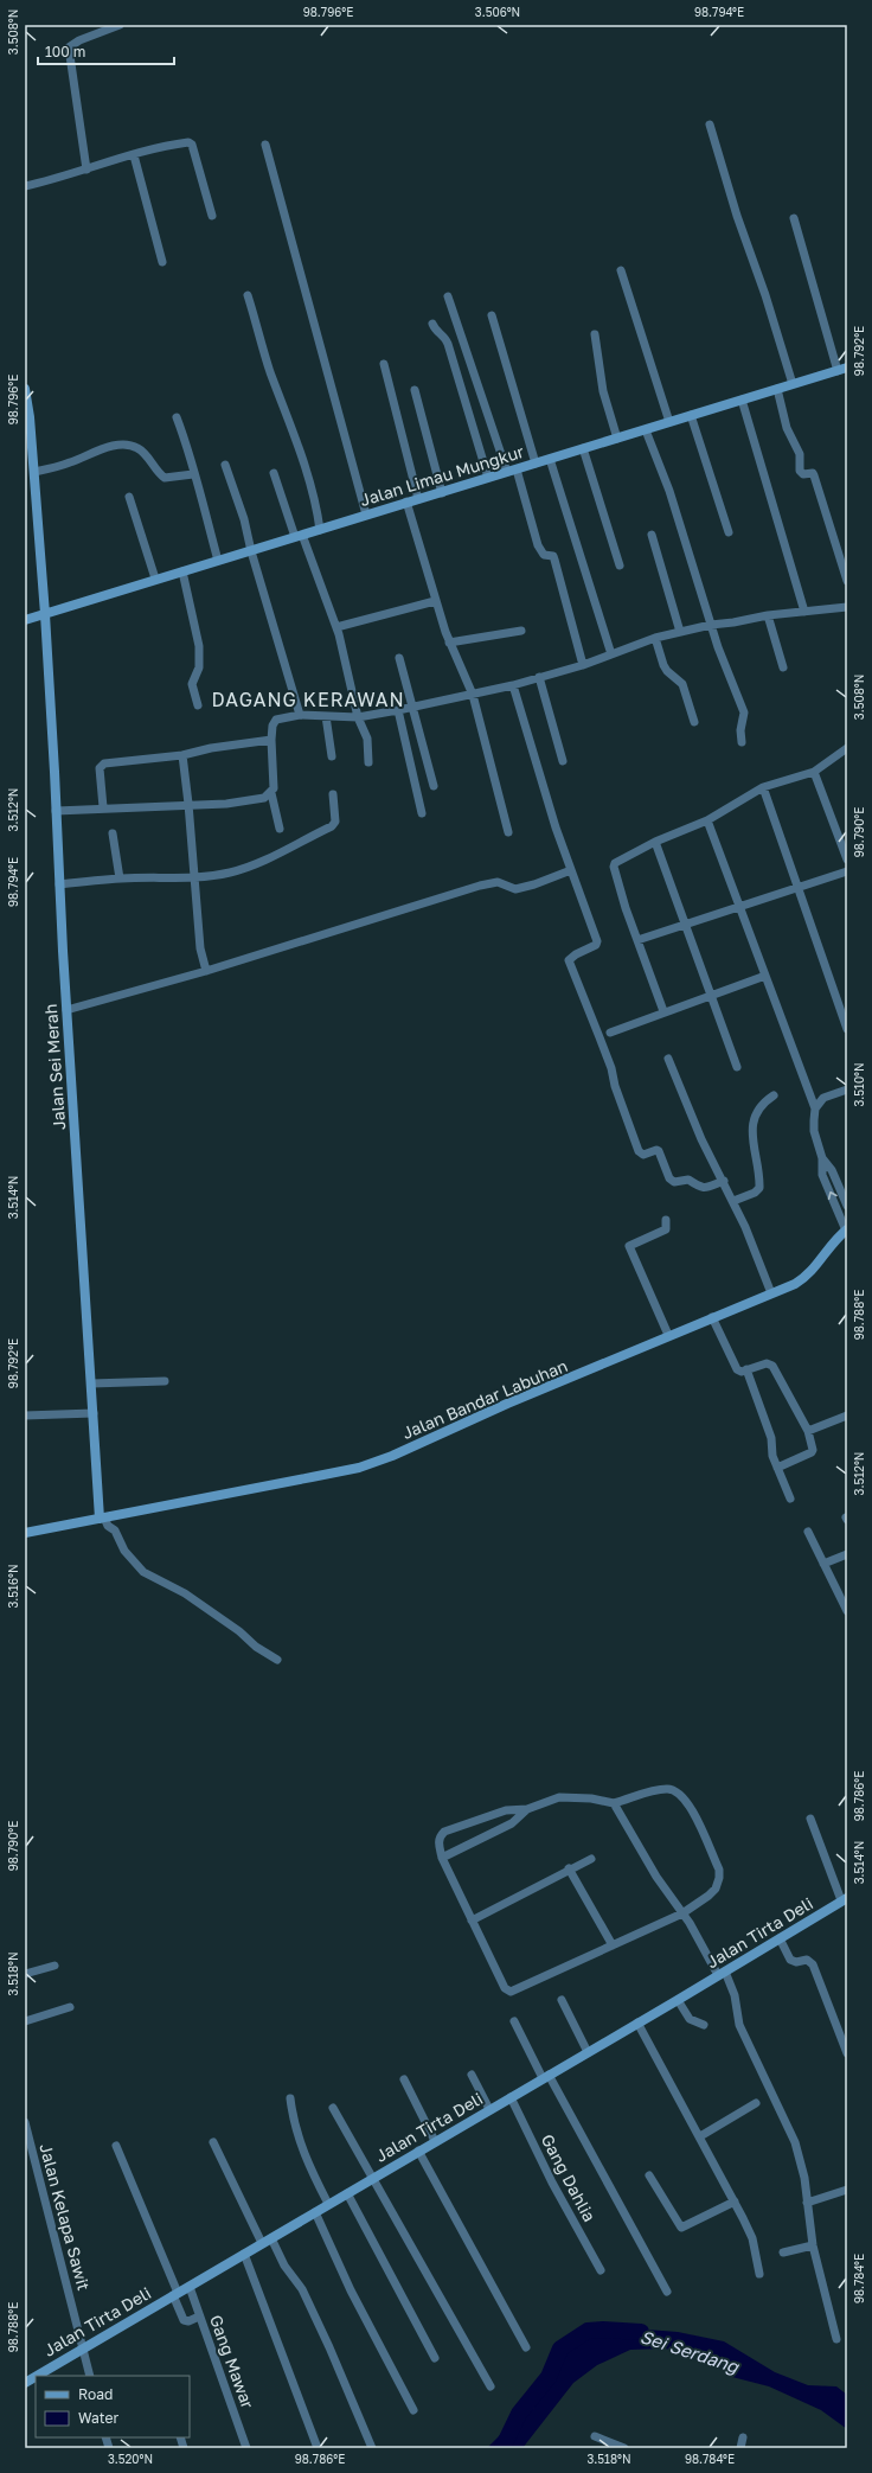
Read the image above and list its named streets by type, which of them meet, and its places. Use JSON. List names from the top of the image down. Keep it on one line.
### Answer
{"streets":{"street":["Jalan Limau Mungkur","Jalan Sei Merah","Jalan Bandar Labuhan","Jalan Tirta Deli","Gang Dahlia","Jalan Kelapa Sawit","Gang Mawar"]},"crossings":[["Jalan Limau Mungkur","Jalan Sei Merah"],["Jalan Sei Merah","Jalan Bandar Labuhan"],["Jalan Tirta Deli","Gang Dahlia"],["Jalan Tirta Deli","Jalan Kelapa Sawit"],["Jalan Tirta Deli","Gang Mawar"]],"districts":["DAGANG KERAWAN"],"water":["Sei Serdang"],"legend":["Road","Water"],"scale_bar":"100 m","coordinates":["98.796°E","3.506°N","98.794°E","3.508°N","98.792°E","3.512°N","98.790°E","3.510°N","3.514°N","98.788°E","3.516°N","98.786°E","3.518°N","98.784°E","3.520°N"]}
